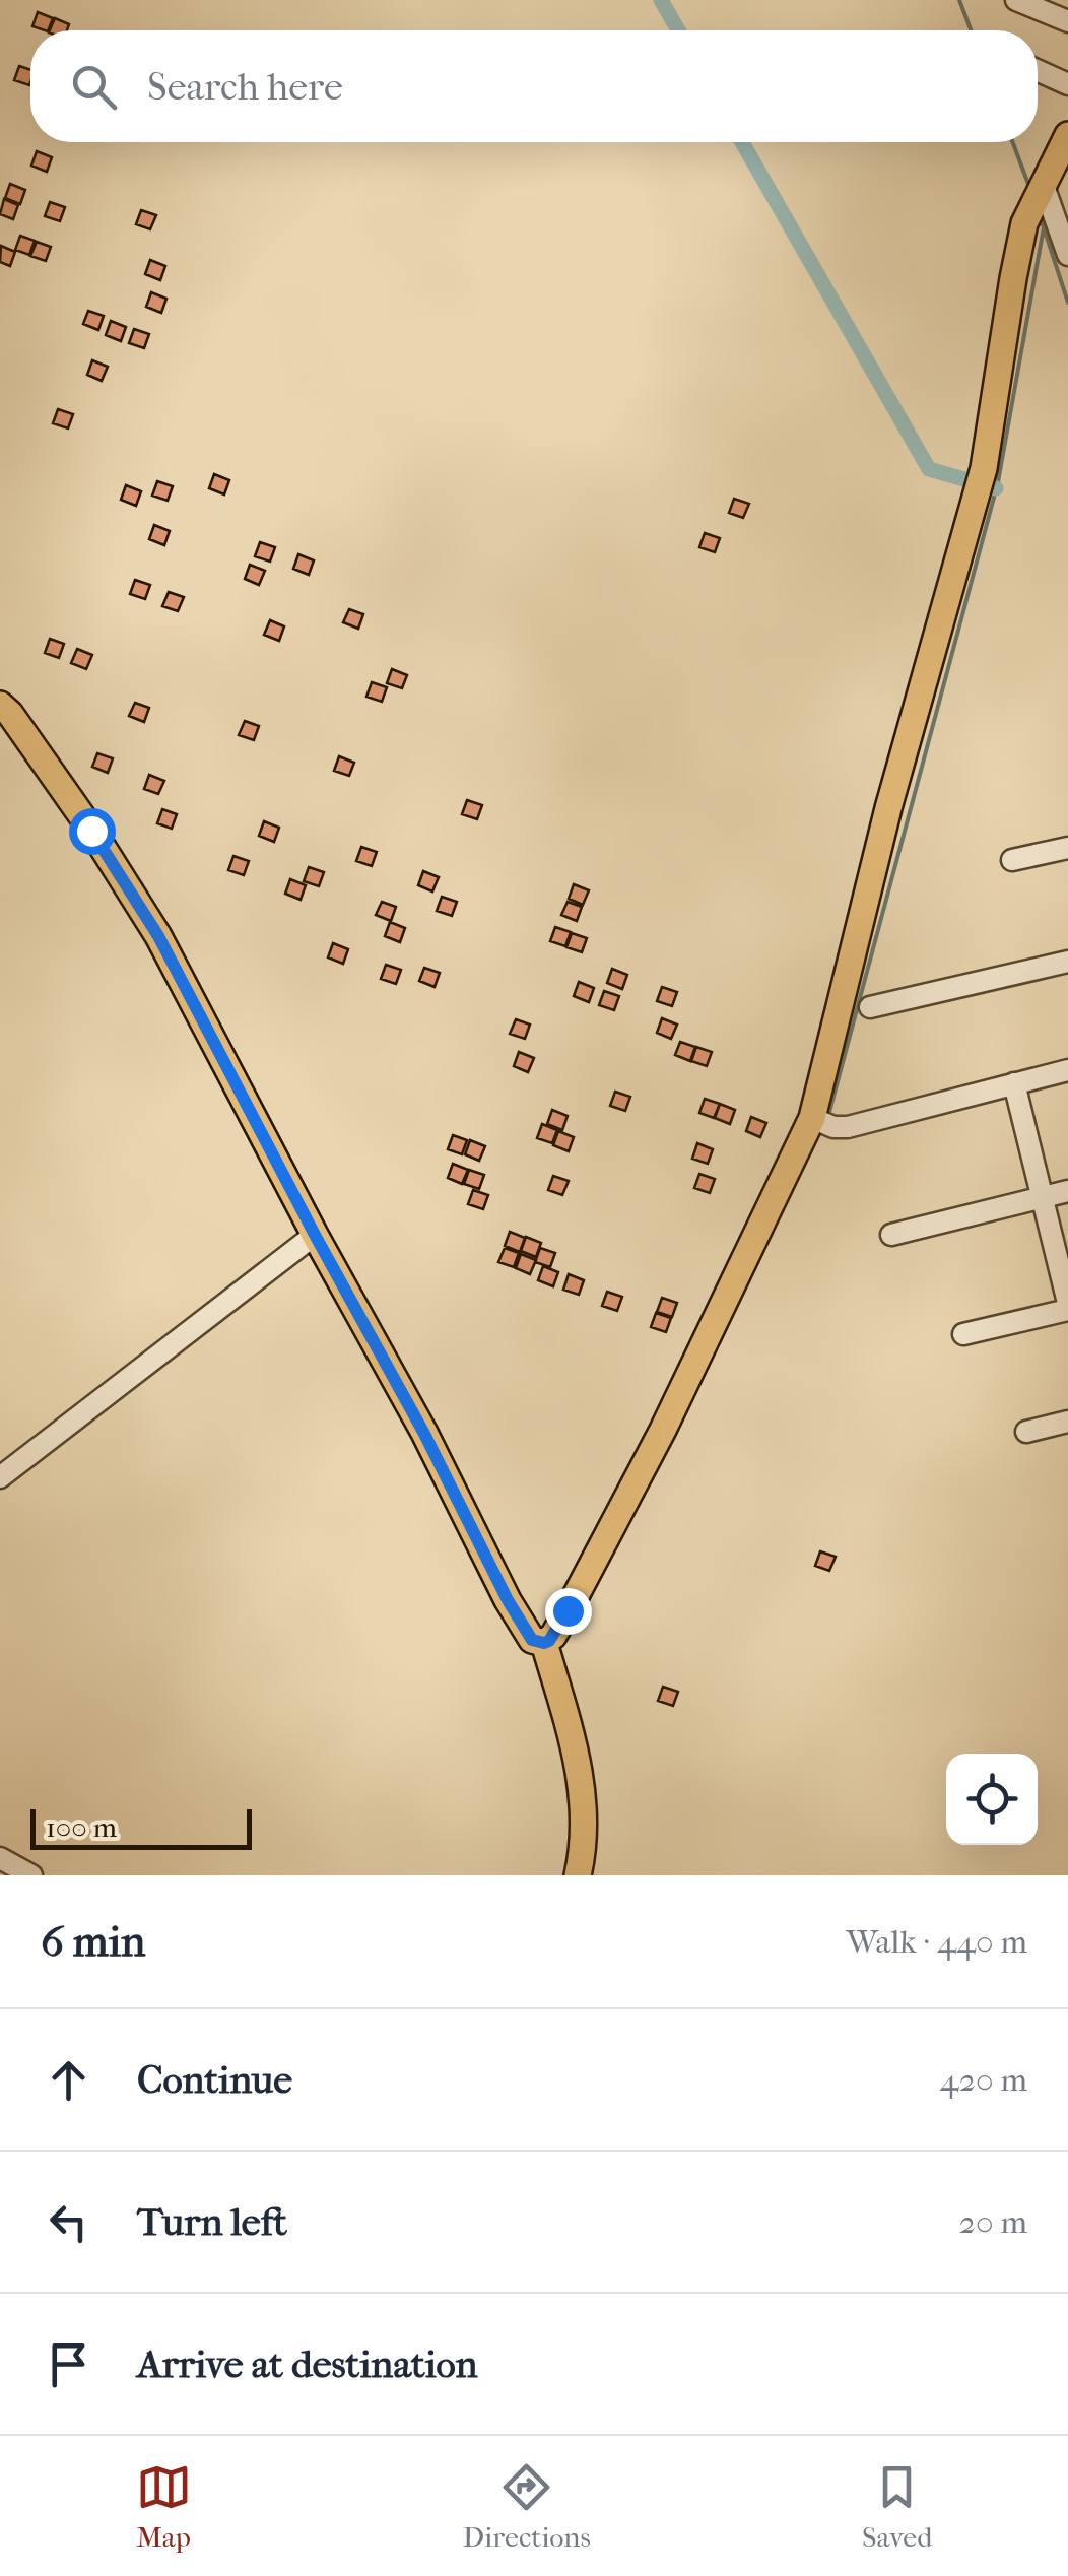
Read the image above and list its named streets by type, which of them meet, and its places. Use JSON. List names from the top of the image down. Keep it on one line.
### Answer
{"scale_bar":"100 m","page":{"search":"Search here","scale":"100 m","heading":["6 min","Walk · 440 m"],"list":[["Continue","420 m"],["Turn left","20 m"],"Arrive at destination"],"nav":["Map","Directions","Saved"]}}
